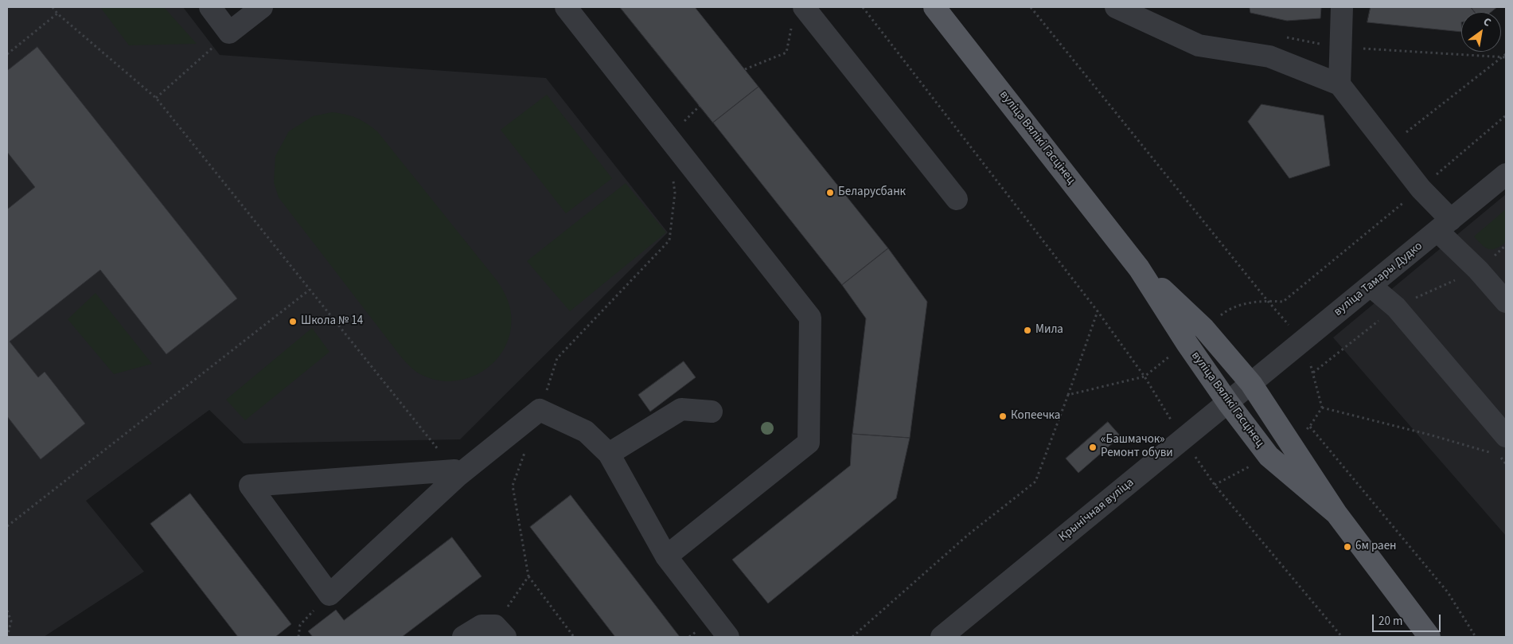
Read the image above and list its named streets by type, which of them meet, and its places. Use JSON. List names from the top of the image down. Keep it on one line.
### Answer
{"streets":{"main road":["вуліца Вялікі Гасцінец"],"street":["вуліца Тамары Дудко","Крынічная вуліца"]},"crossings":[["вуліца Вялікі Гасцінец","вуліца Тамары Дудко"],["вуліца Вялікі Гасцінец","Крынічная вуліца"],["вуліца Тамары Дудко","Крынічная вуліца"]],"places":["Беларусбанк","Школа № 14","Мила","Копеечка","«Башмачок» Ремонт обуви","6м раен"],"scale_bar":"20 m","north":"top right"}
